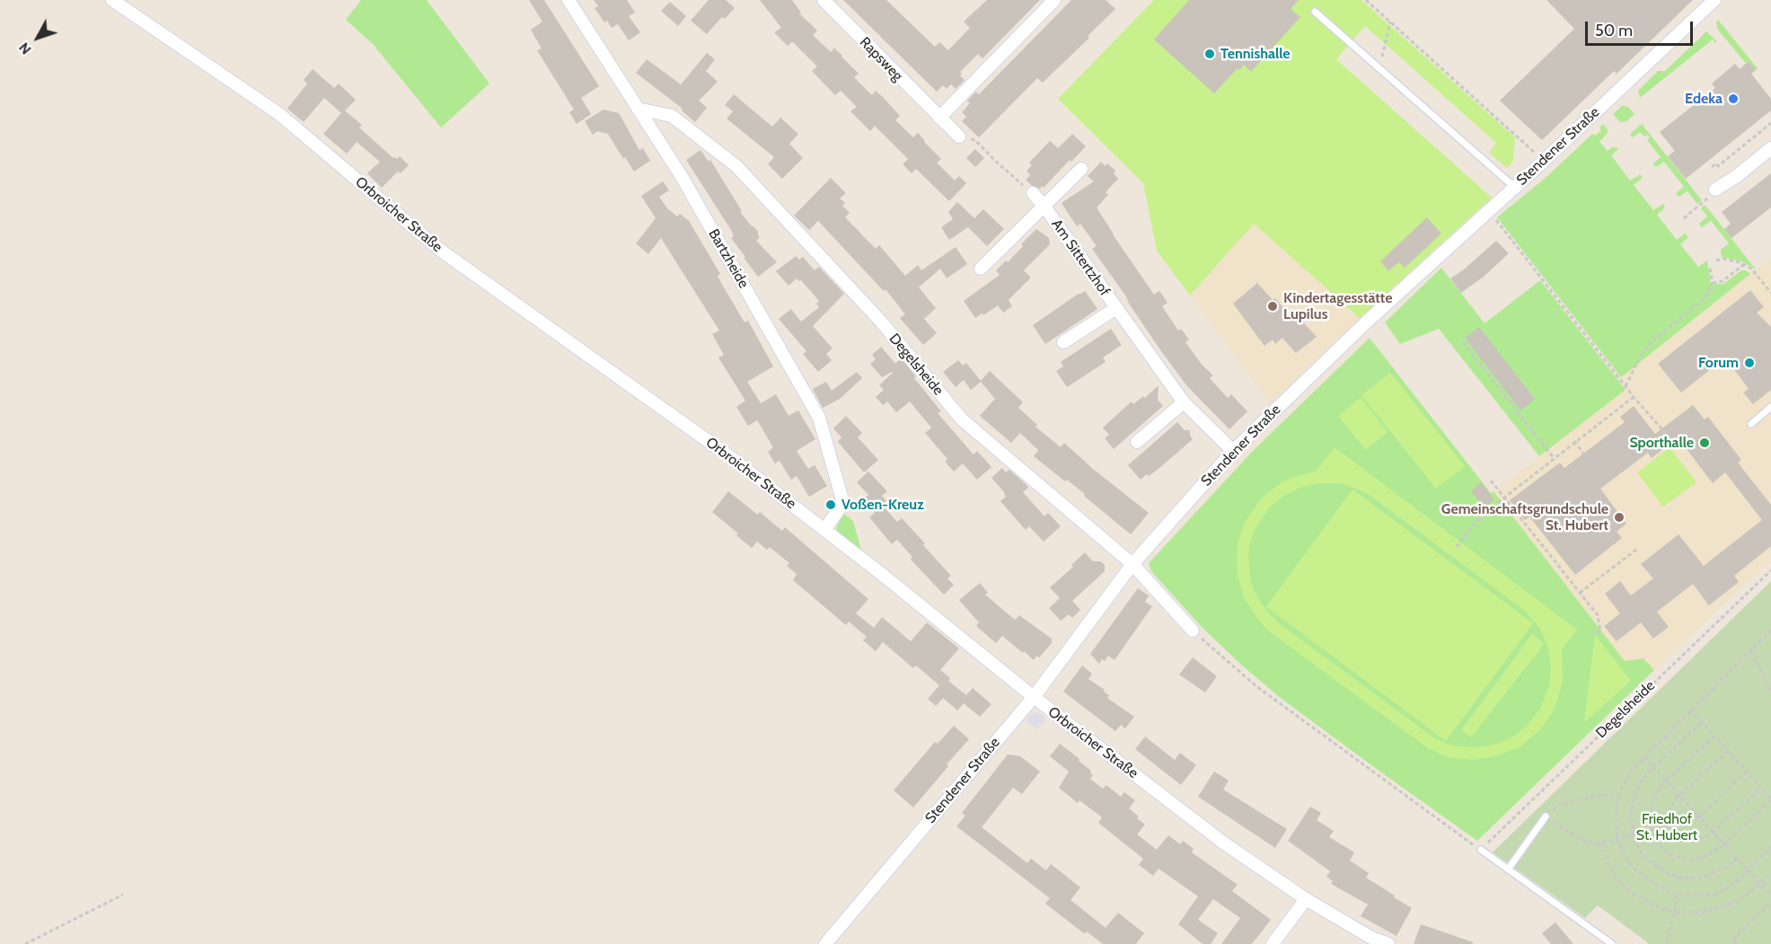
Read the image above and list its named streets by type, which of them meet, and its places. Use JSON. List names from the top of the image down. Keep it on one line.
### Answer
{"streets":{"street":["Rapsweg","Stendener Straße","Orbroicher Straße","Am Sittertzhof","Bartzheide","Degelsheide"]},"crossings":[["Stendener Straße","Orbroicher Straße"],["Stendener Straße","Am Sittertzhof"],["Stendener Straße","Degelsheide"],["Orbroicher Straße","Bartzheide"],["Bartzheide","Degelsheide"]],"parks":["Friedhof St. Hubert"],"places":["Tennishalle","Edeka","Kindertagesstätte Lupilus","Forum","Sporthalle","Voßen-Kreuz","Gemeinschaftsgrundschule St. Hubert"],"scale_bar":"50 m","north":"bottom left"}
